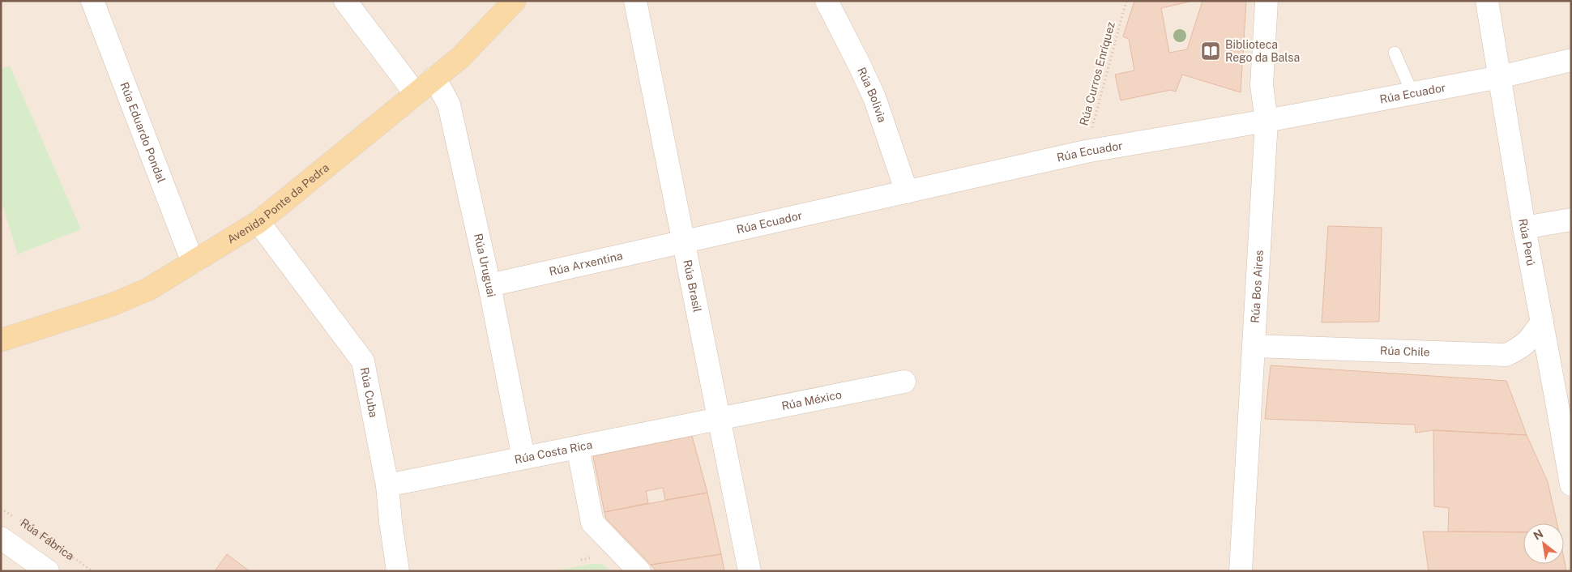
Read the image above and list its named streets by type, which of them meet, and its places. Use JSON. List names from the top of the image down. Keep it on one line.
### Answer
{"streets":{"main road":["Avenida Ponte da Pedra"],"street":["Rúa Ecuador","Rúa Bolivia","Rúa Eduardo Pondal","Rúa Perú","Rúa Arxentina","Rúa Uruguai","Rúa Brasil","Rúa Bos Aires","Rúa Chile","Rúa Cuba","Rúa México","Rúa Costa Rica"],"path":["Rúa Curros Enríquez","Rúa Fábrica"]},"crossings":[["Rúa Curros Enríquez","Rúa Ecuador"],["Rúa Ecuador","Rúa Bolivia"],["Rúa Ecuador","Rúa Perú"],["Rúa Ecuador","Rúa Arxentina"],["Rúa Ecuador","Rúa Brasil"],["Rúa Ecuador","Rúa Bos Aires"],["Rúa Eduardo Pondal","Avenida Ponte da Pedra"],["Avenida Ponte da Pedra","Rúa Uruguai"],["Avenida Ponte da Pedra","Rúa Cuba"],["Rúa Perú","Rúa Chile"],["Rúa Arxentina","Rúa Uruguai"],["Rúa Arxentina","Rúa Brasil"],["Rúa Uruguai","Rúa Costa Rica"],["Rúa Brasil","Rúa México"],["Rúa Brasil","Rúa Costa Rica"],["Rúa Bos Aires","Rúa Chile"],["Rúa Cuba","Rúa Costa Rica"],["Rúa México","Rúa Costa Rica"]],"places":{"library":["Biblioteca Rego da Balsa"]},"north":"top left"}
